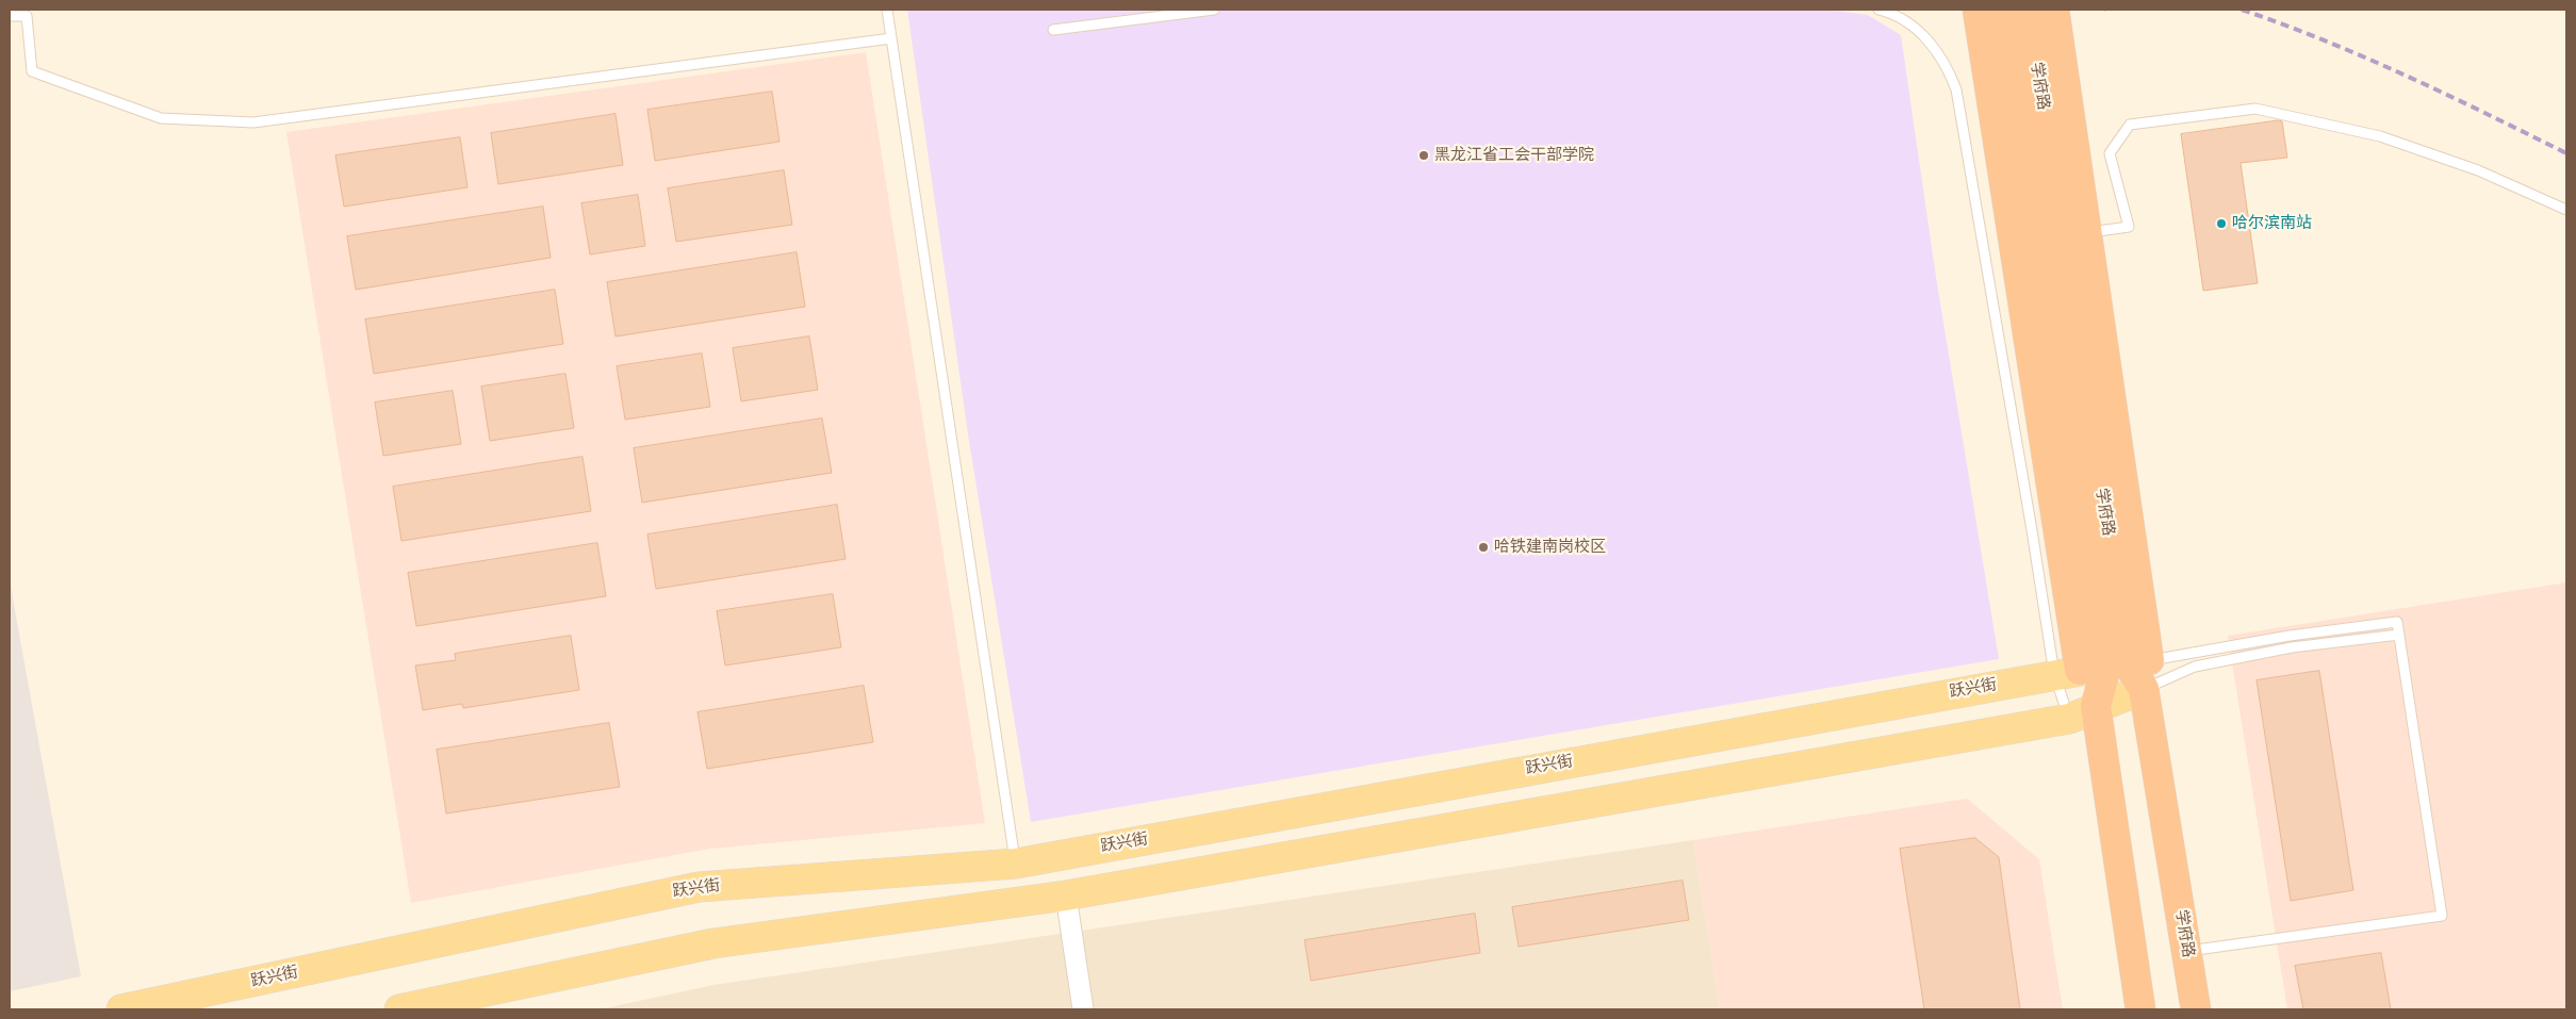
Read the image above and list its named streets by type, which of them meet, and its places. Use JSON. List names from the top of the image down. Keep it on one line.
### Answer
{"streets":{"highway":["学府路"],"main road":["跃兴街"]},"crossings":[["学府路","跃兴街"]],"places":["黑龙江省工会干部学院","哈尔滨南站","哈铁建南岗校区"]}
